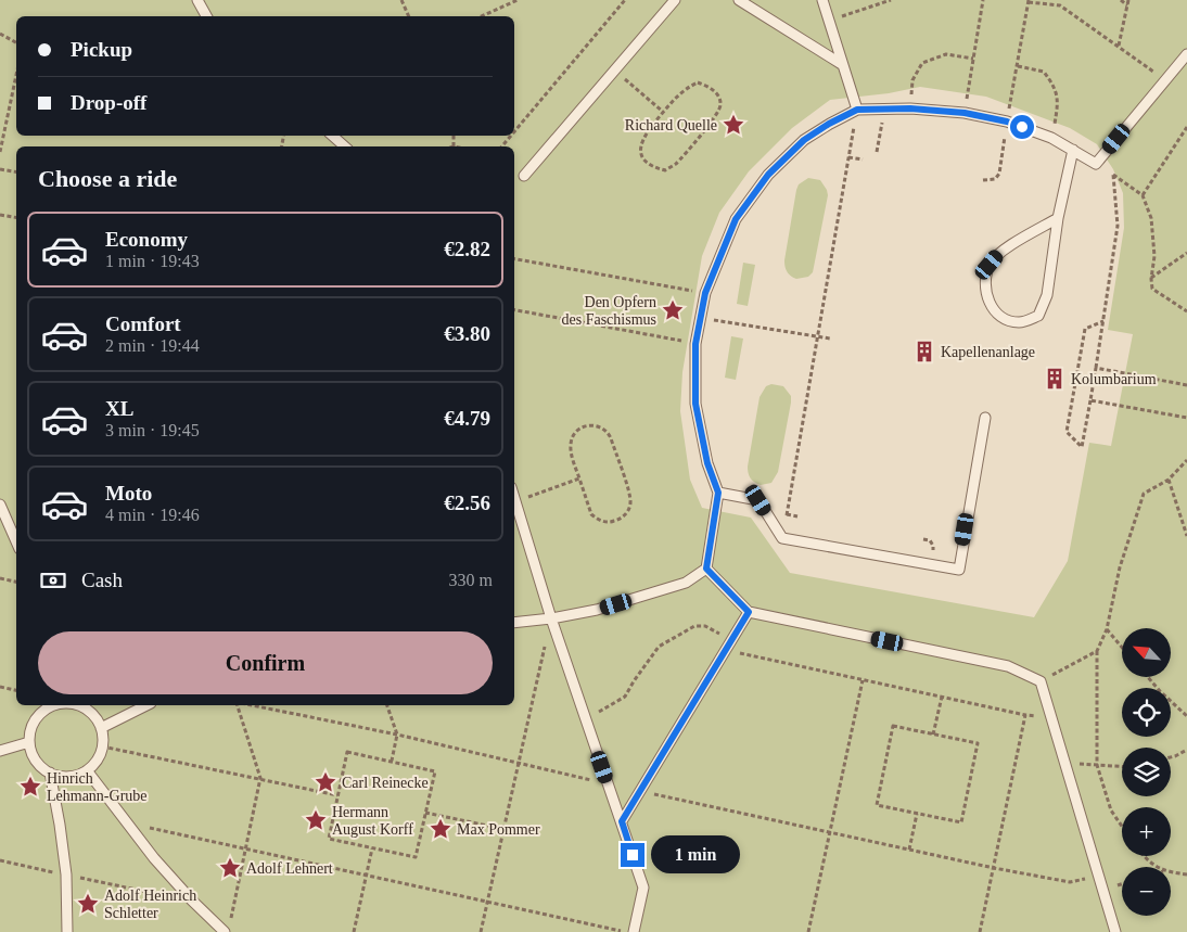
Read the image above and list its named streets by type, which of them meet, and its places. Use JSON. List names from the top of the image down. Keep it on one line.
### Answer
{"places":{"place":["Richard Quelle","Den Opfern des Faschismus","Carl Reinecke","Hinrich Lehmann-Grube","Hermann August Korff","Max Pommer","Adolf Lehnert","Adolf Heinrich Schletter"],"building":["Kapellenanlage","Kolumbarium"]},"north":"top left","page":{"banner":["Pickup","Drop-off"],"heading":"Choose a ride","list":[{"name":"Economy","note":"1 min · 19:43","value":"€2.82"},{"name":"Comfort","note":"2 min · 19:44","value":"€3.80"},{"name":"XL","note":"3 min · 19:45","value":"€4.79"},{"name":"Moto","note":"4 min · 19:46","value":"€2.56"}],"pay":["Cash","330 m"],"buttons":"Confirm","map_buttons":["+","−"],"bubble":"1 min"}}
